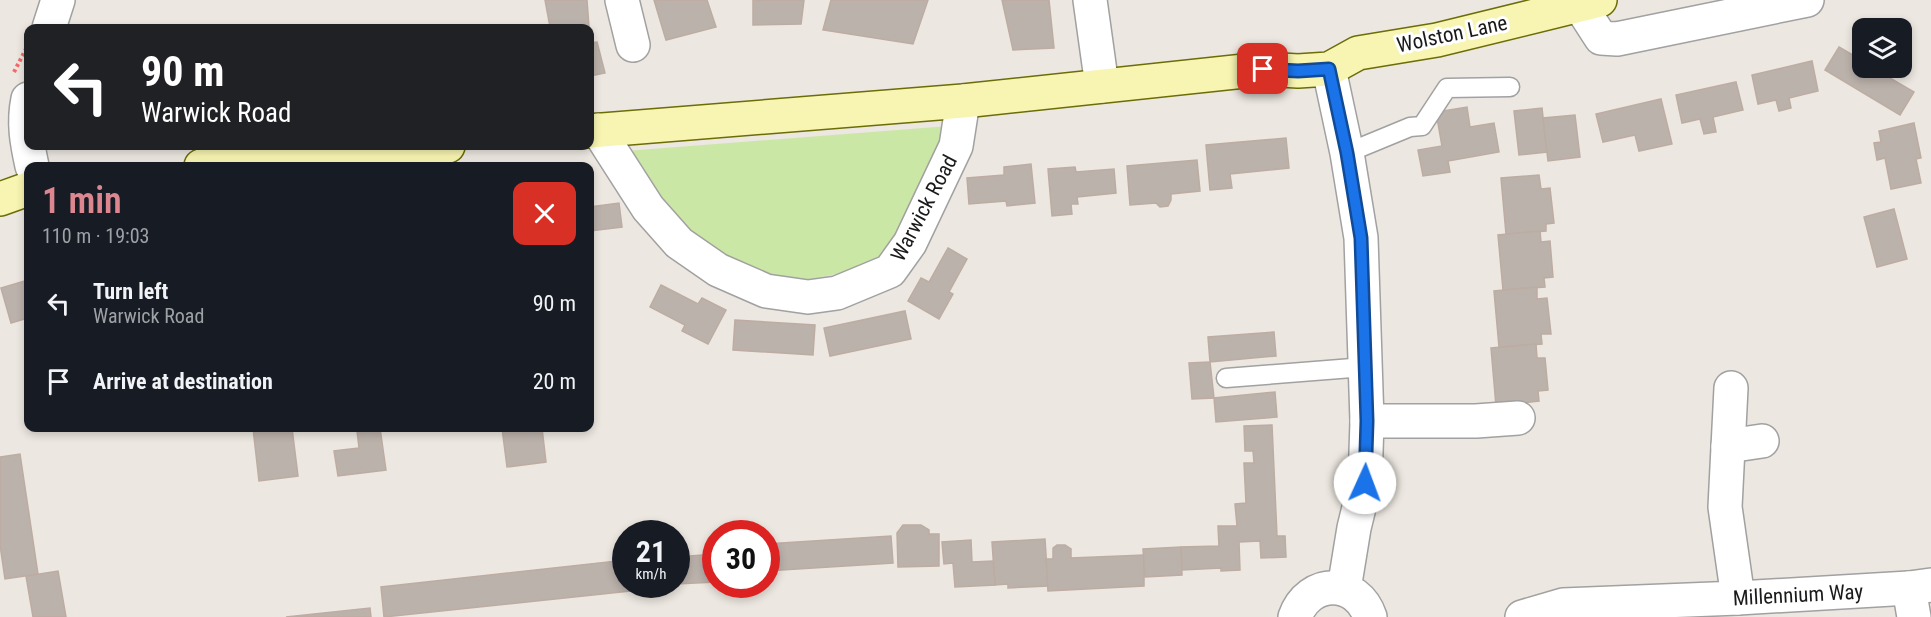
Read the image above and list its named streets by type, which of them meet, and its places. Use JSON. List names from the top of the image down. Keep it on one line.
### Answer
{"streets":{"street":["Wolston Lane","Warwick Road","Millennium Way"]},"crossings":[["Wolston Lane","Warwick Road"]],"page":{"turn":["90 m","Warwick Road"],"heading":["1 min","110 m · 19:03"],"list":[{"name":"Turn left","note":"Warwick Road","value":"90 m"},{"name":"Arrive at destination","value":"20 m"}],"speed":"21 km/h","limit":"30"}}
